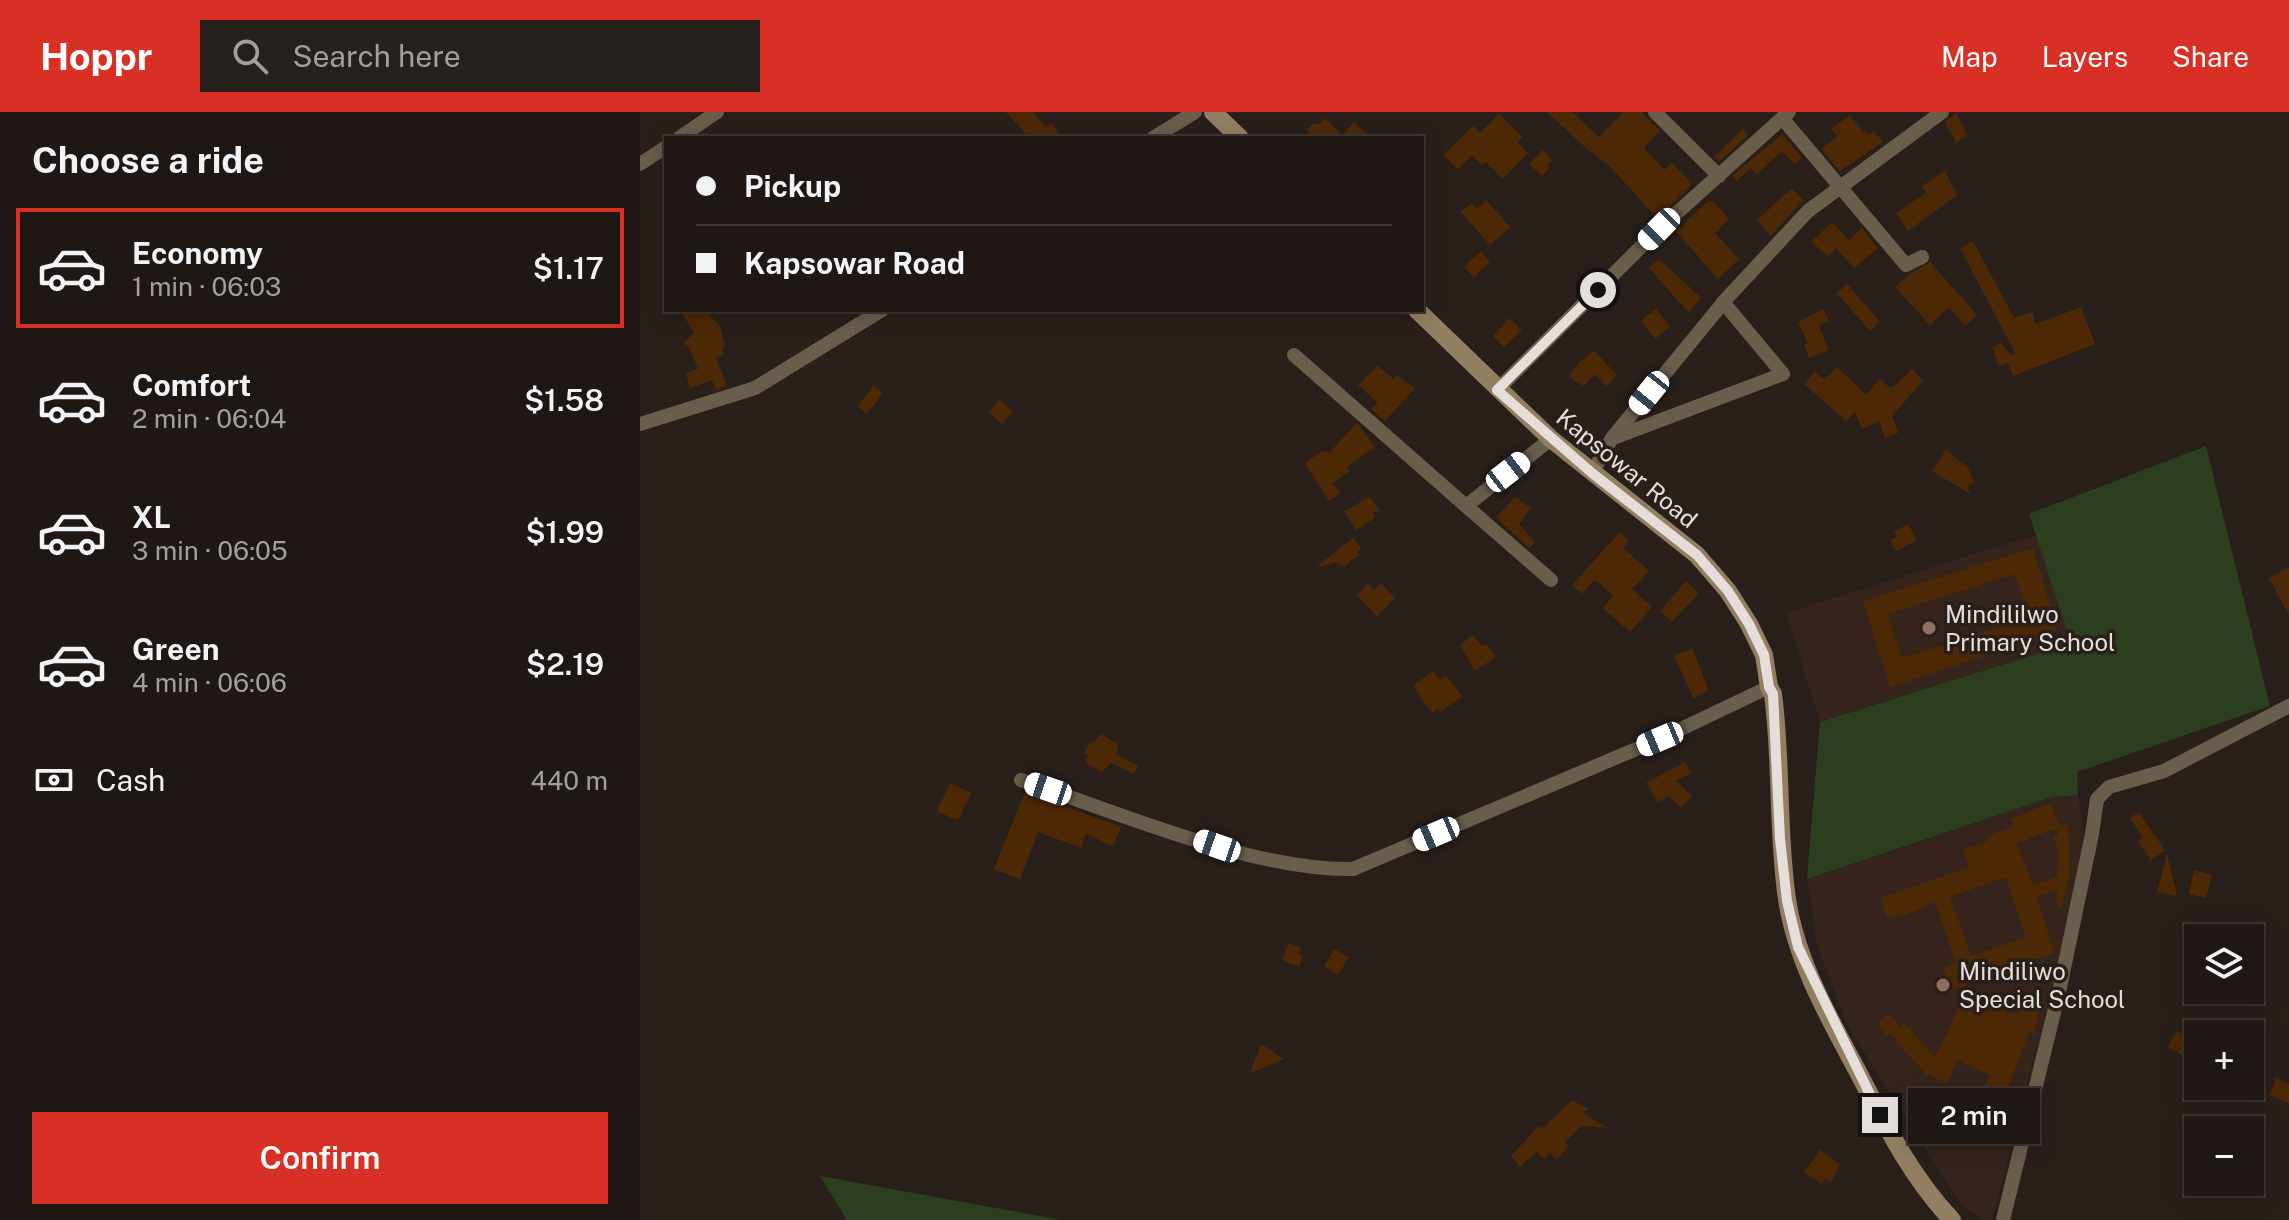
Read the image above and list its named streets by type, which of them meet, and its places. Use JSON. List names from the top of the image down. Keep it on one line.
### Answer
{"streets":{"main road":["Kapsowar Road"]},"places":["Mindililwo Primary School","Mindiliwo Special School"],"page":{"header":"Hoppr","search":"Search here","nav":["Map","Layers","Share"],"heading":"Choose a ride","banner":["Pickup","Kapsowar Road"],"list":[{"name":"Economy","note":"1 min · 06:03","value":"$1.17"},{"name":"Comfort","note":"2 min · 06:04","value":"$1.58"},{"name":"XL","note":"3 min · 06:05","value":"$1.99"},{"name":"Green","note":"4 min · 06:06","value":"$2.19"}],"pay":["Cash","440 m"],"map_buttons":["+","−"],"bubble":"2 min","buttons":"Confirm"}}
